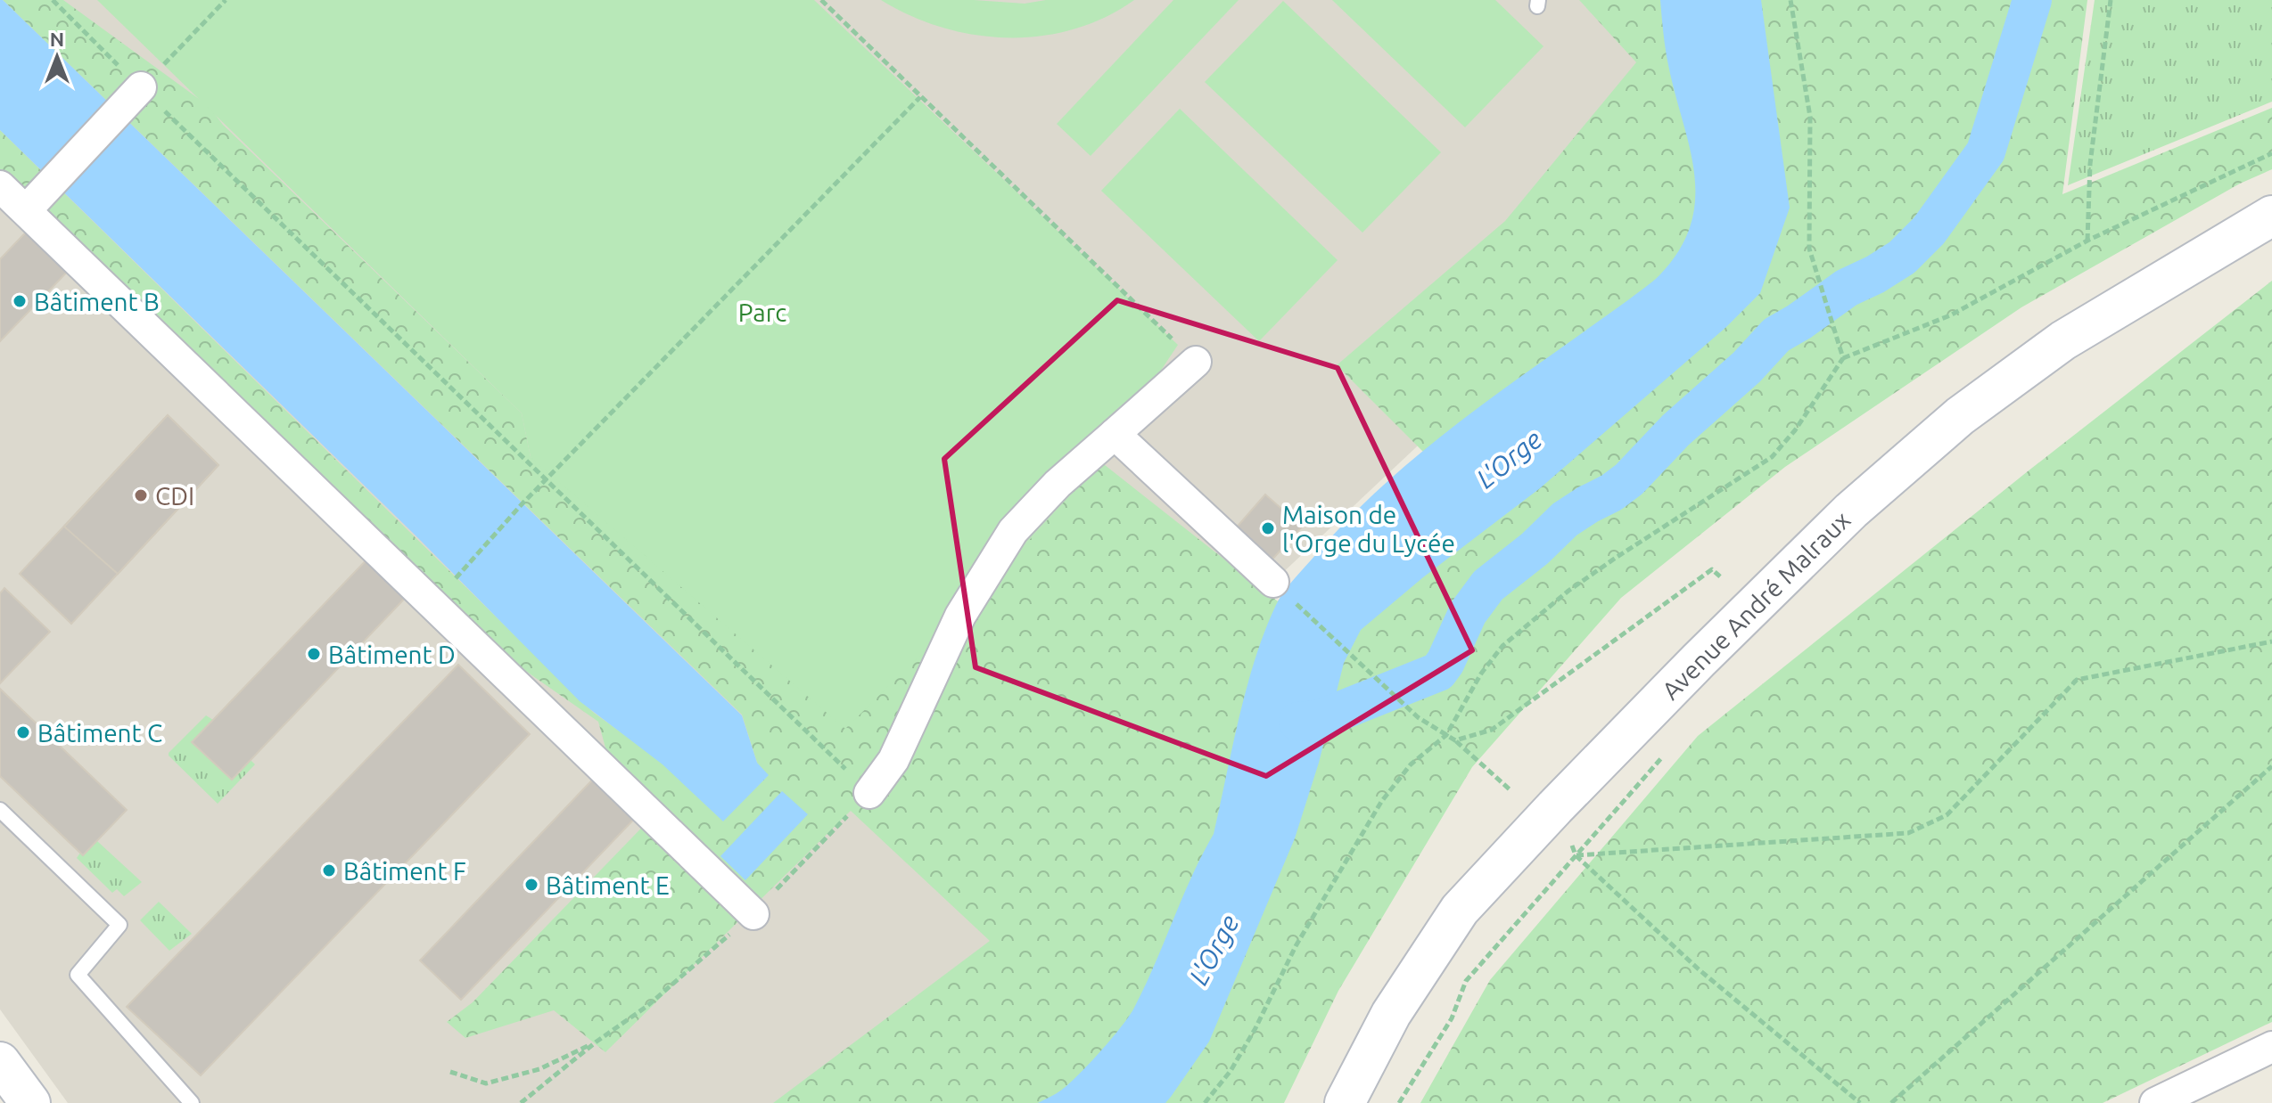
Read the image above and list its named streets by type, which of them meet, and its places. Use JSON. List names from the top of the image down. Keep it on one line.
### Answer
{"streets":{"main road":["Avenue André Malraux"]},"water":["L'Orge"],"parks":["Parc"],"places":["Bâtiment B","CDI","Maison de l'Orge du Lycée","Bâtiment D","Bâtiment C","Bâtiment F","Bâtiment E"],"north":"top"}
